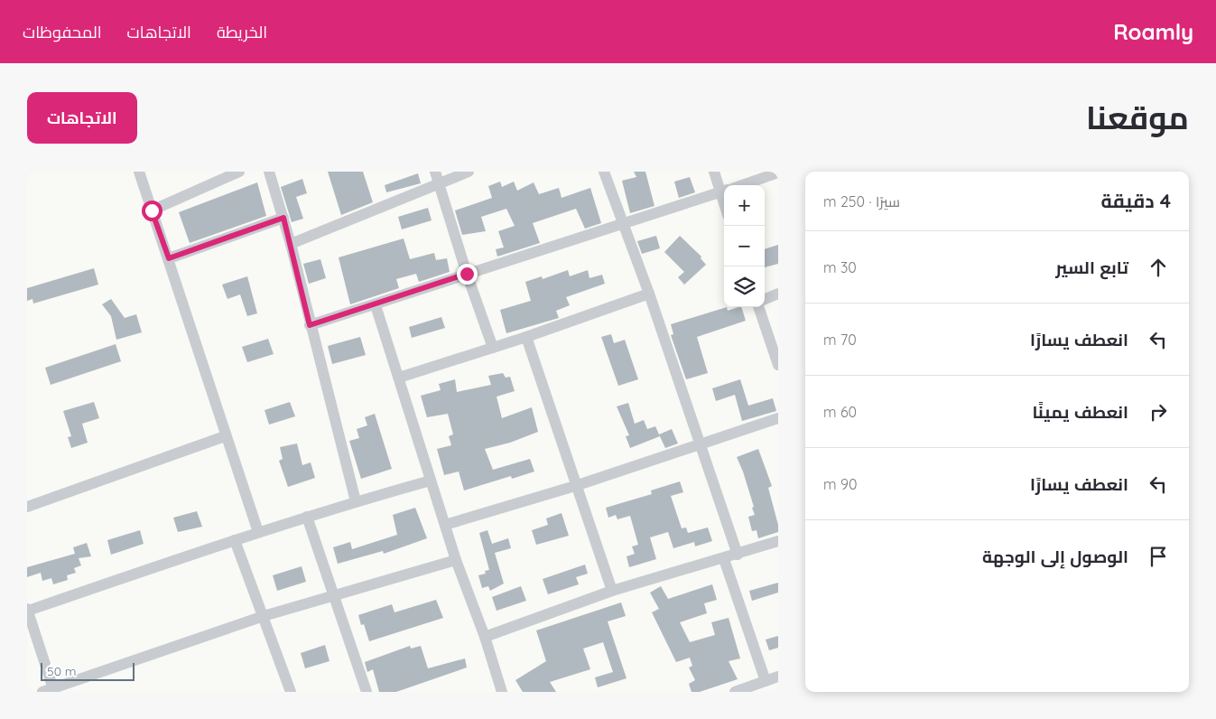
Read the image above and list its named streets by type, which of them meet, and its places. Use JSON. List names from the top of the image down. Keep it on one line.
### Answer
{"scale_bar":"50 m","page":{"header":"Roamly","nav":["الخريطة","الاتجاهات","المحفوظات"],"title":"موقعنا","buttons":"الاتجاهات","heading":["4 دقيقة","سيرًا · 250 m"],"map_buttons":["+","−"],"list":[["تابع السير","30 m"],["انعطف يسارًا","70 m"],["انعطف يمينًا","60 m"],["انعطف يسارًا","90 m"],"الوصول إلى الوجهة"],"scale":"50 m"}}
